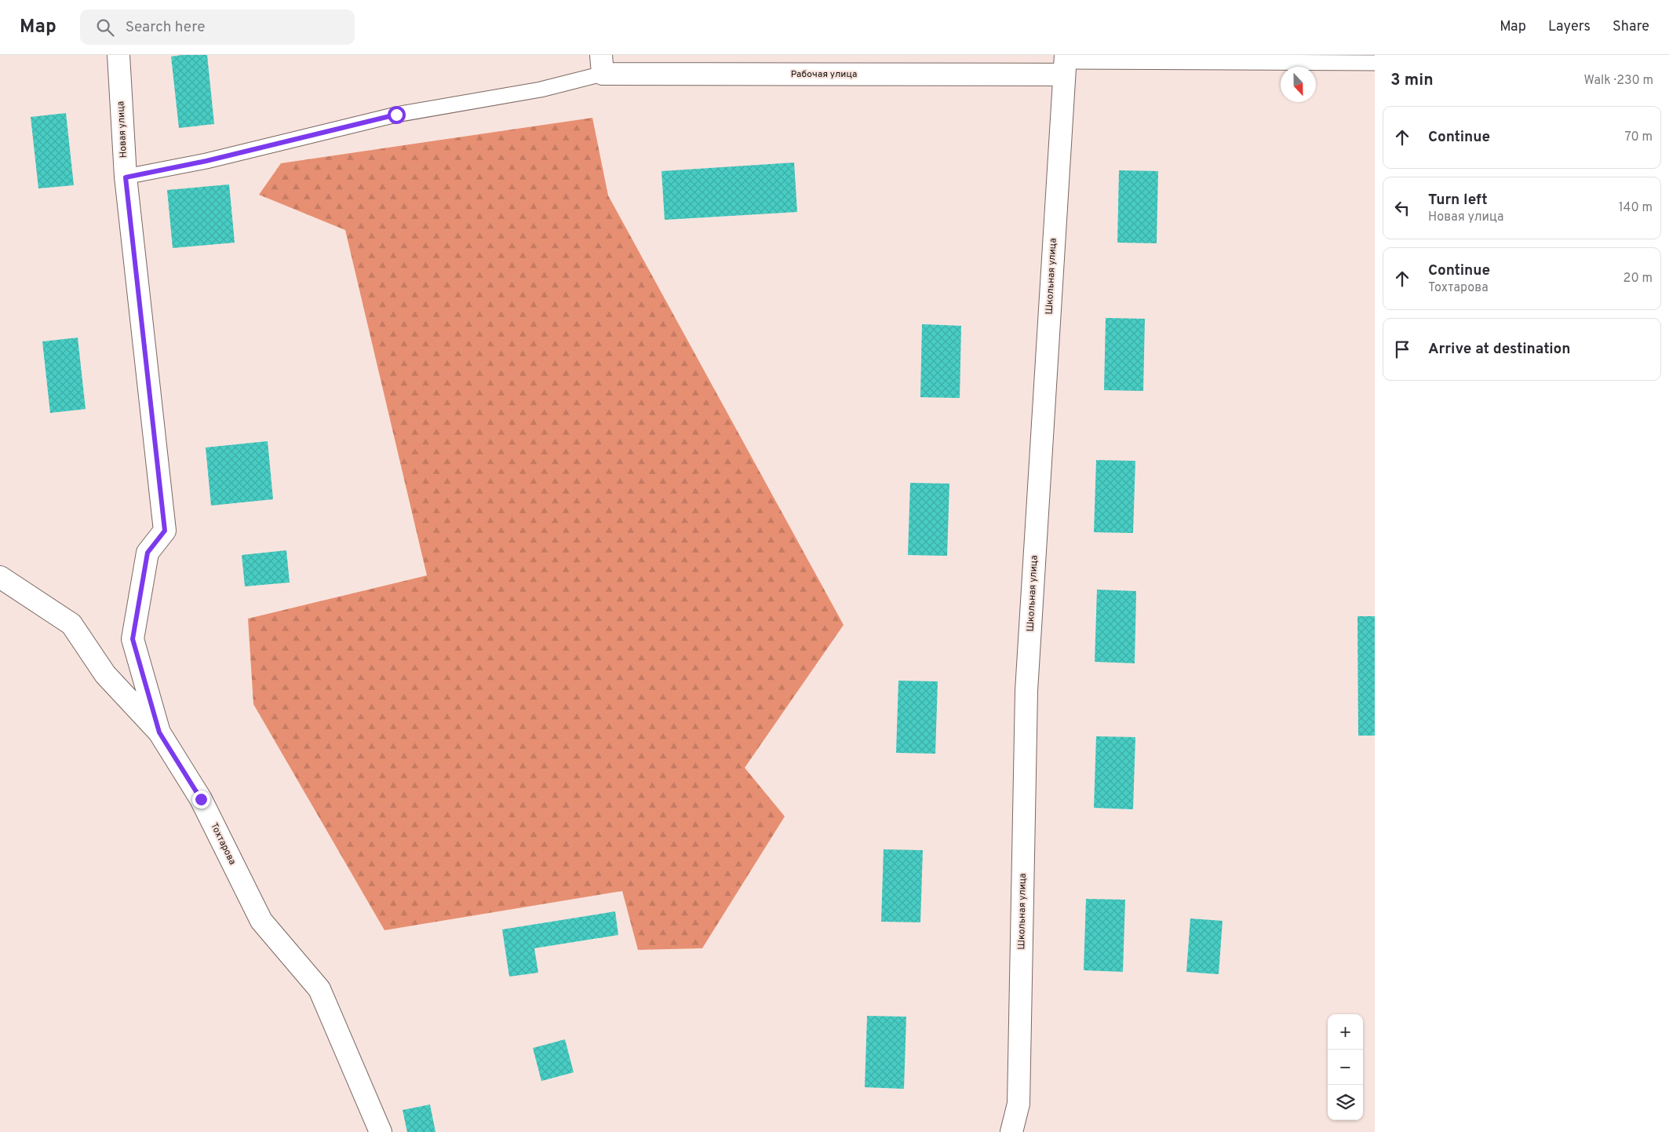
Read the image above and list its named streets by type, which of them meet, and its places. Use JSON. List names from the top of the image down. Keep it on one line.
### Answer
{"streets":{"street":["Рабочая улица","Новая улица","Школьная улица","Тохтарова"]},"crossings":[["Рабочая улица","Школьная улица"],["Новая улица","Тохтарова"]],"north":"bottom","page":{"header":"Map","search":"Search here","nav":["Map","Layers","Share"],"heading":["3 min","Walk · 230 m"],"list":[["Continue","70 m"],["Turn left","Новая улица","140 m"],["Continue","Тохтарова","20 m"],"Arrive at destination"],"map_buttons":["+","−"]}}
